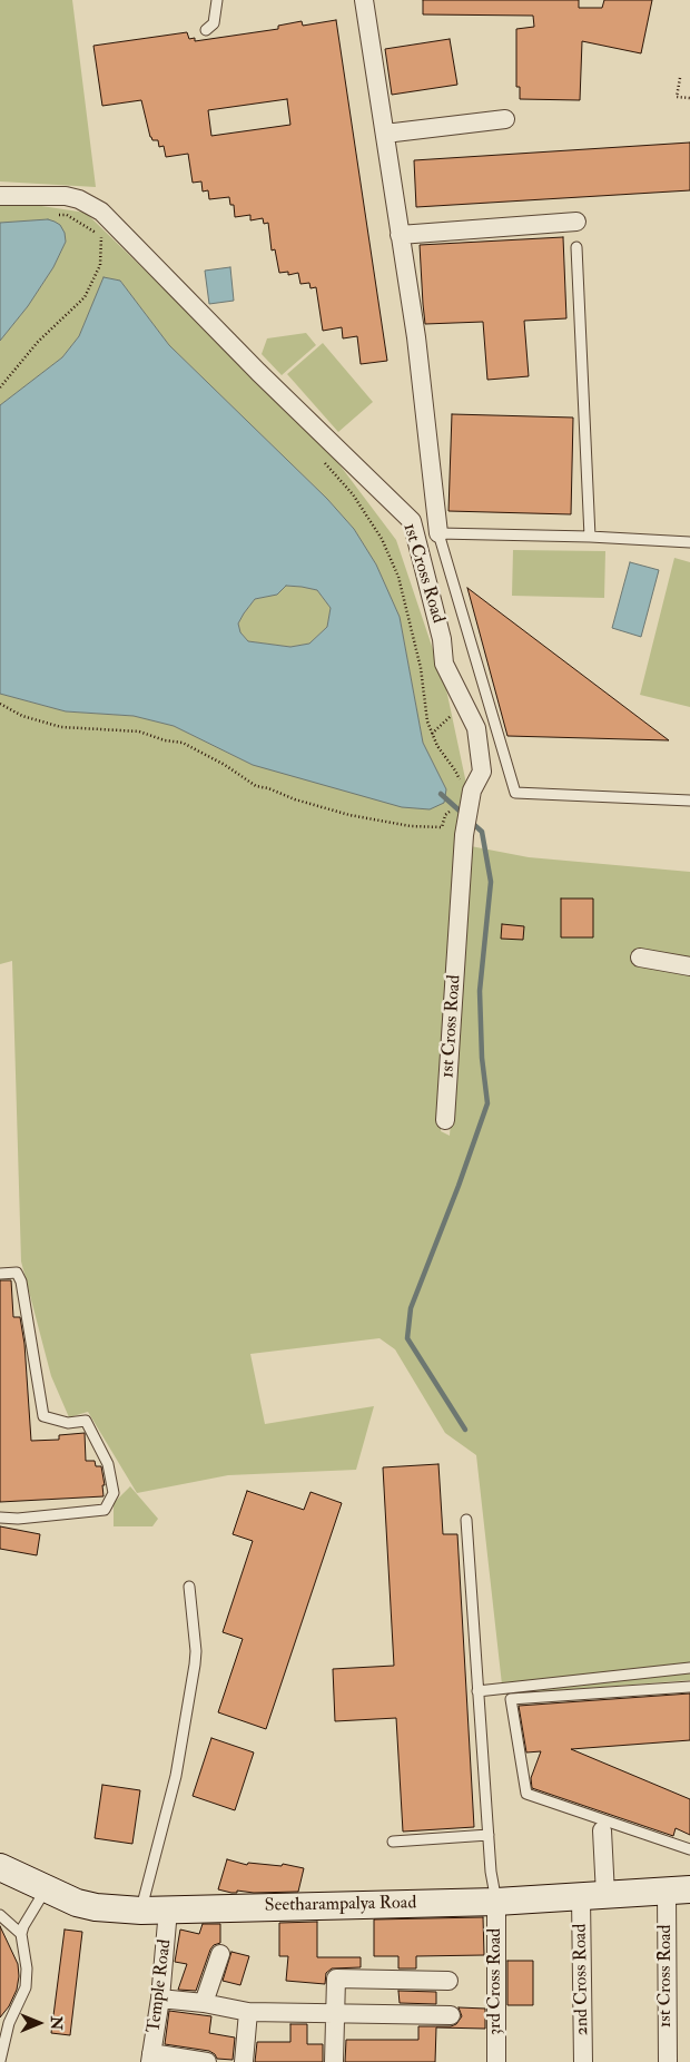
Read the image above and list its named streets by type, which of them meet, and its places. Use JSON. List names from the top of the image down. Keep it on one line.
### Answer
{"streets":{"street":["1st Cross Road","Seetharampalya Road","2nd Cross Road","3rd Cross Road","Temple Road"]},"crossings":[["1st Cross Road","Seetharampalya Road"],["Seetharampalya Road","2nd Cross Road"],["Seetharampalya Road","3rd Cross Road"],["Seetharampalya Road","Temple Road"]],"north":"right"}
